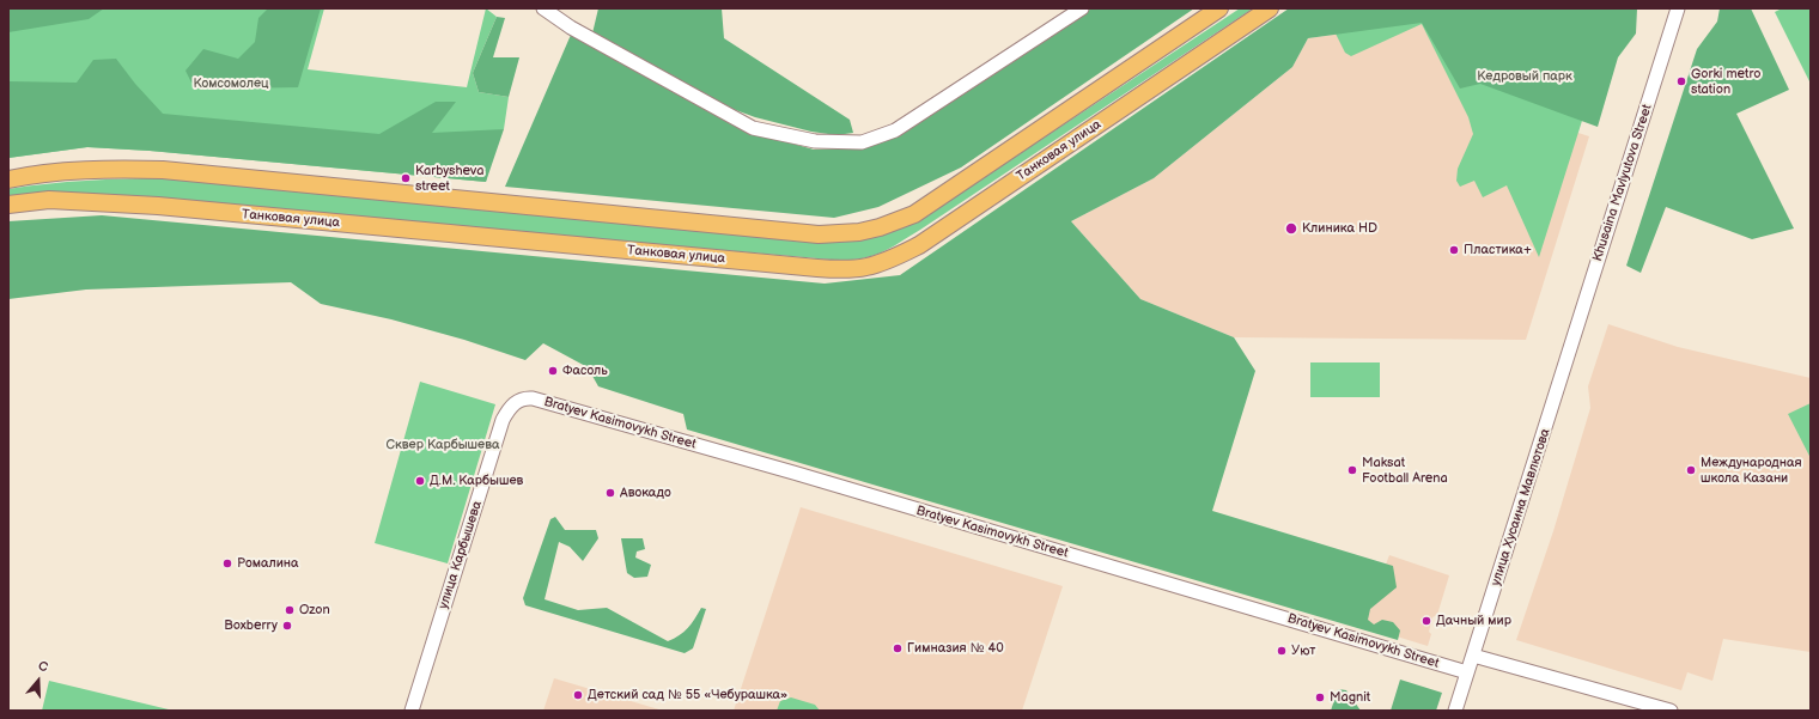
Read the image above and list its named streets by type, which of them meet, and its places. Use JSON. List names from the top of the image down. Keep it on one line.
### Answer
{"streets":{"main road":["Танковая улица"],"street":["Bratyev Kasimovykh Street","улица Хусаина Мавлютова","улица Карбышева"]},"crossings":[["Bratyev Kasimovykh Street","улица Карбышева"]],"parks":["Кедровый парк","Комсомолец","Сквер Карбышева"],"places":["Gorki metro station","Karbysheva street","Клиника HD","Пластика+","Фасоль","Maksat Football Arena","Международная школа Казани","Д.М. Карбышев","Авокадо","Ромалина","Ozon","Дачный мир","Boxberry","Гимназия № 40","Уют","Детский сад № 55 «Чебурашка»","Magnit"],"north":"top"}
